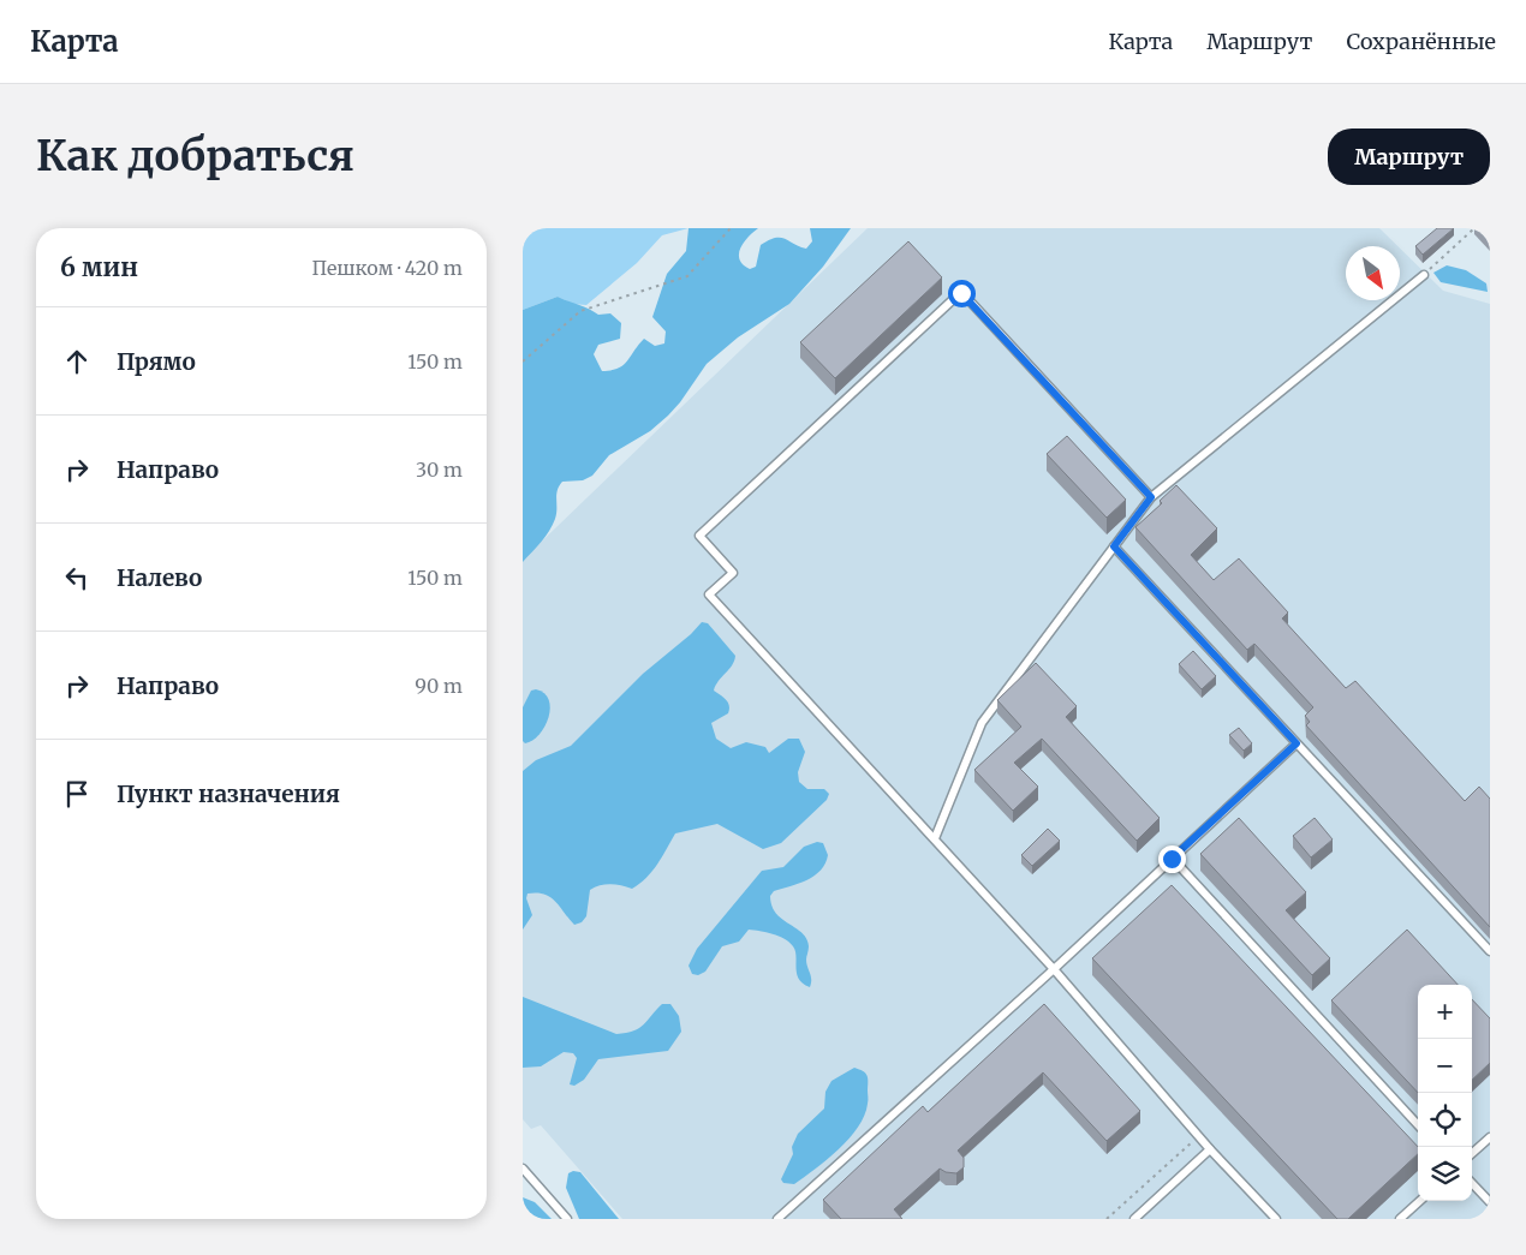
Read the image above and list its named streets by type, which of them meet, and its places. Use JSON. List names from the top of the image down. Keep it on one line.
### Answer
{"north":"bottom right","page":{"header":"Карта","nav":["Карта","Маршрут","Сохранённые"],"buttons":"Маршрут","title":"Как добраться","heading":["6 мин","Пешком · 420 m"],"list":[["Прямо","150 m"],["Направо","30 m"],["Налево","150 m"],["Направо","90 m"],"Пункт назначения"],"map_buttons":["+","−"]}}
